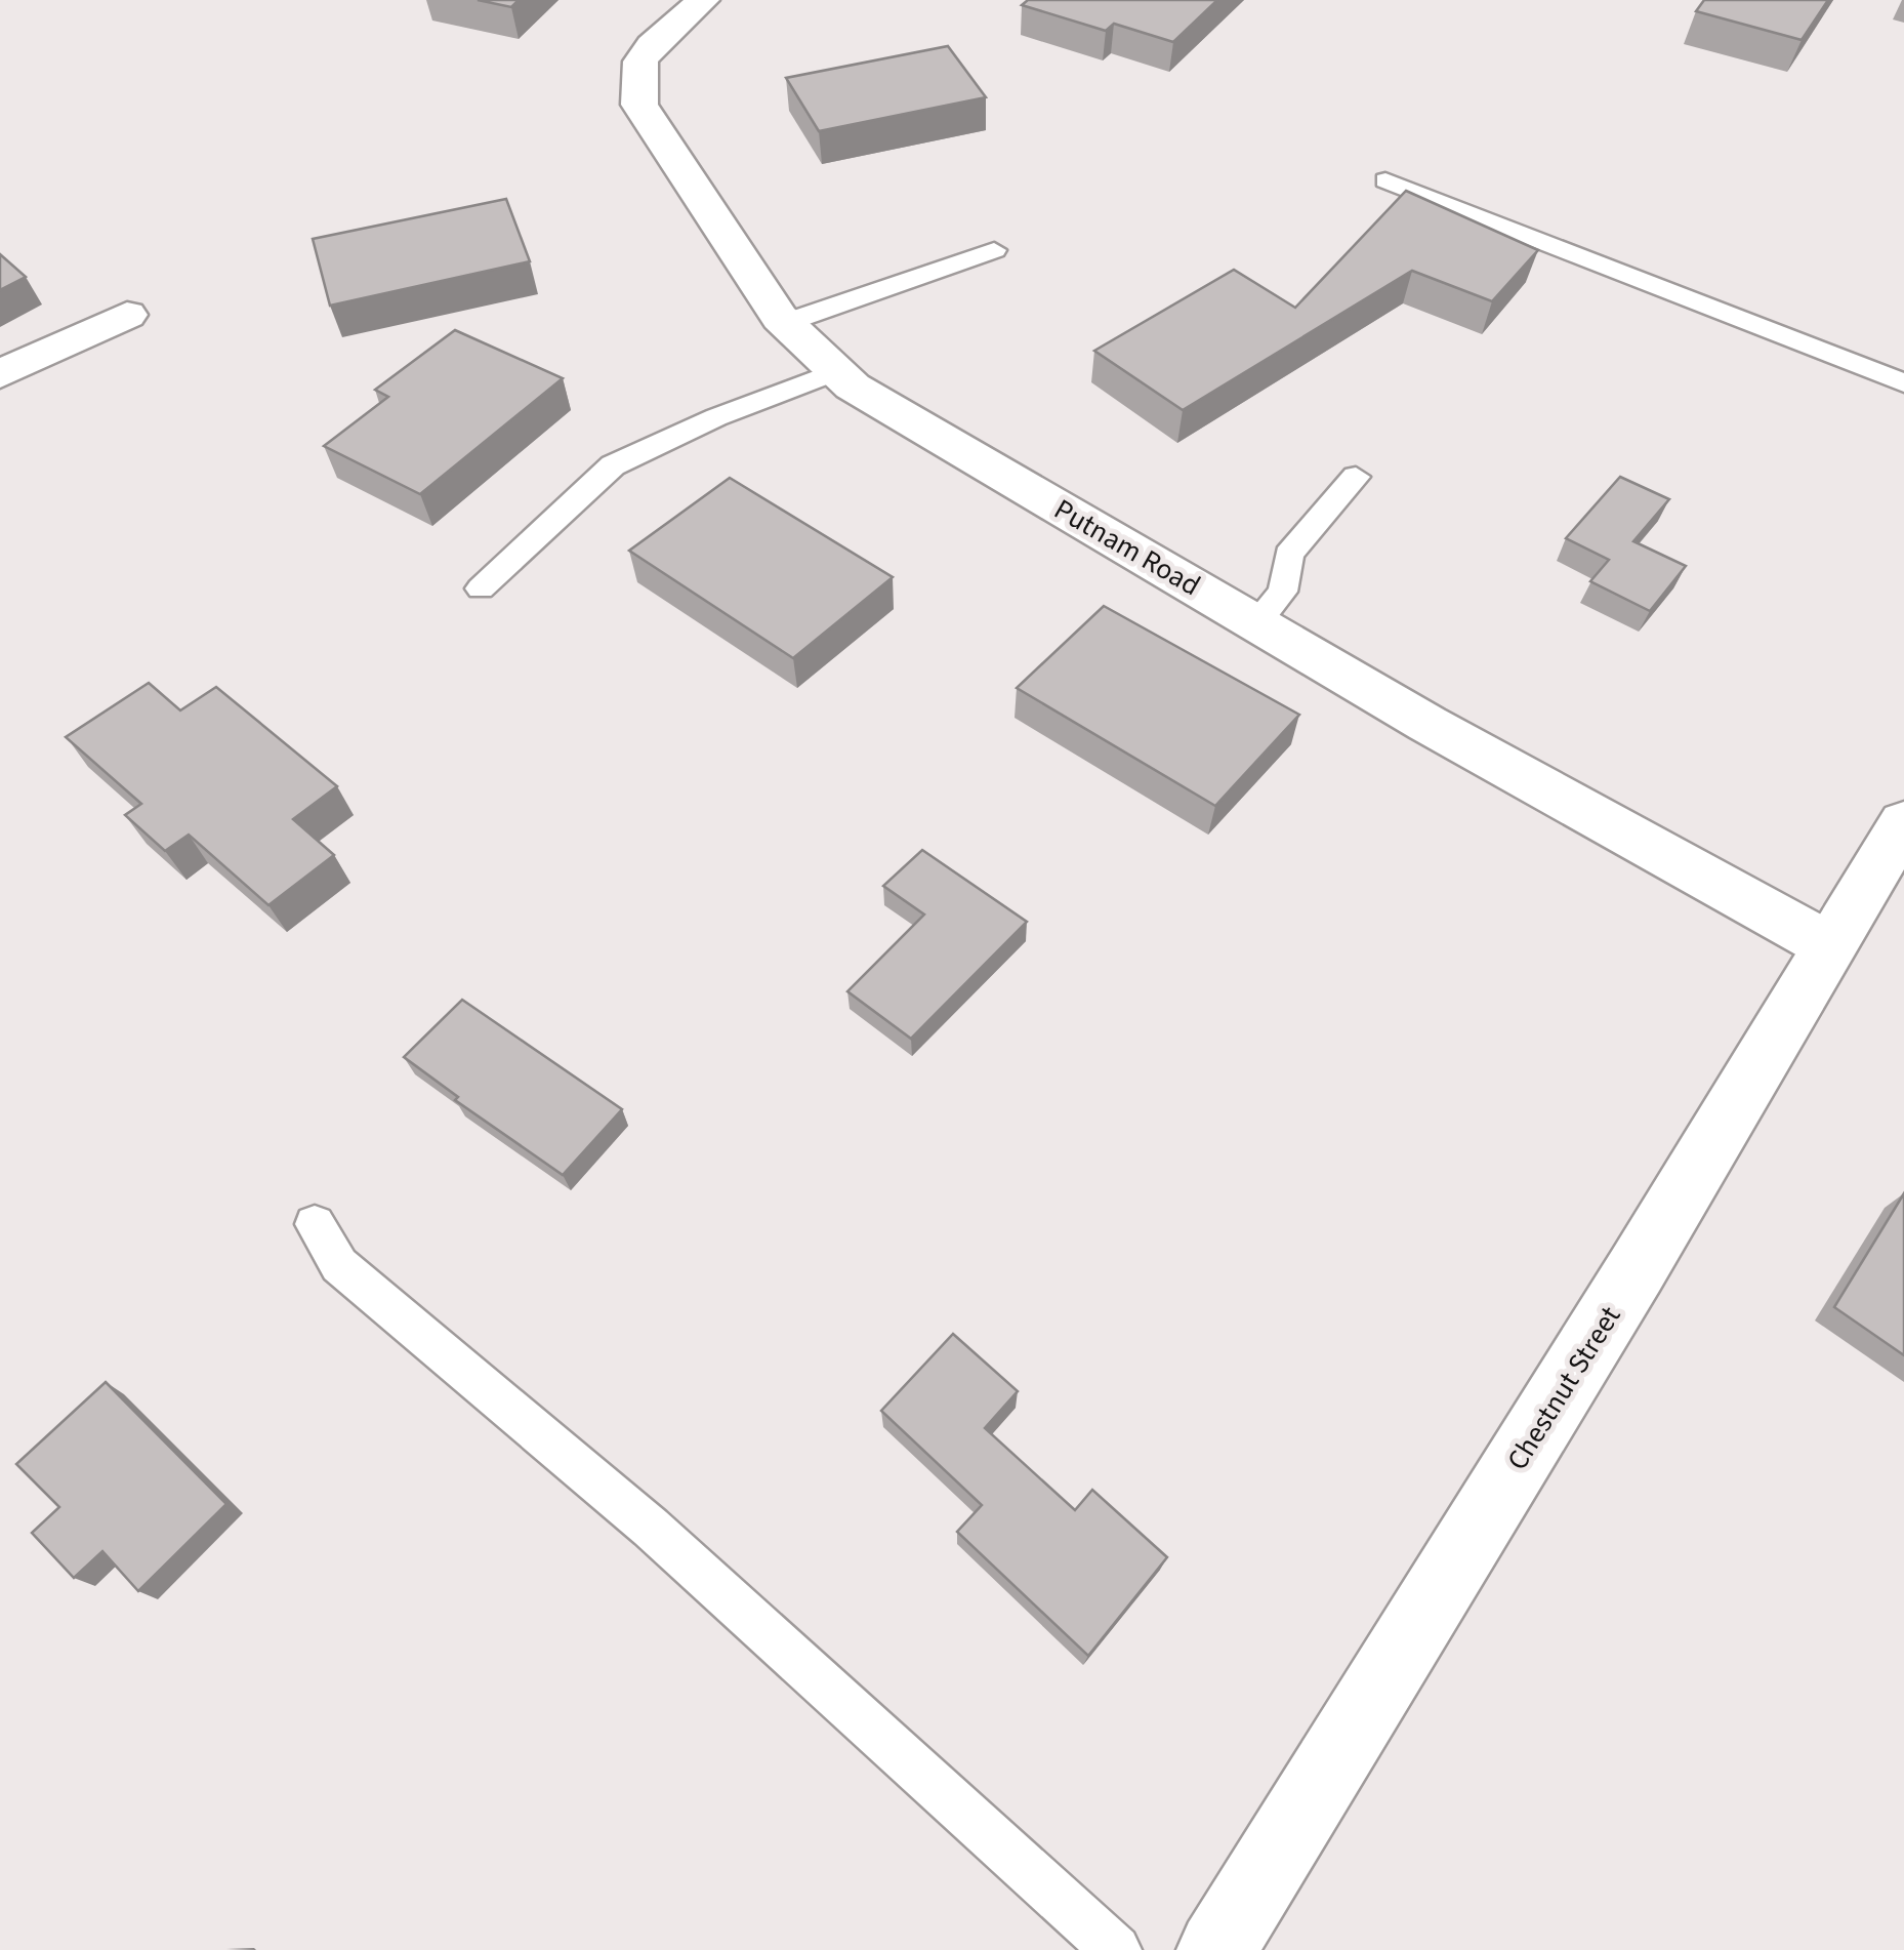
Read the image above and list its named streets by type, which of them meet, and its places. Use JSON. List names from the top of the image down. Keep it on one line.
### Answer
{"streets":{"street":["Putnam Road","Chestnut Street"]},"crossings":[["Putnam Road","Chestnut Street"]]}
